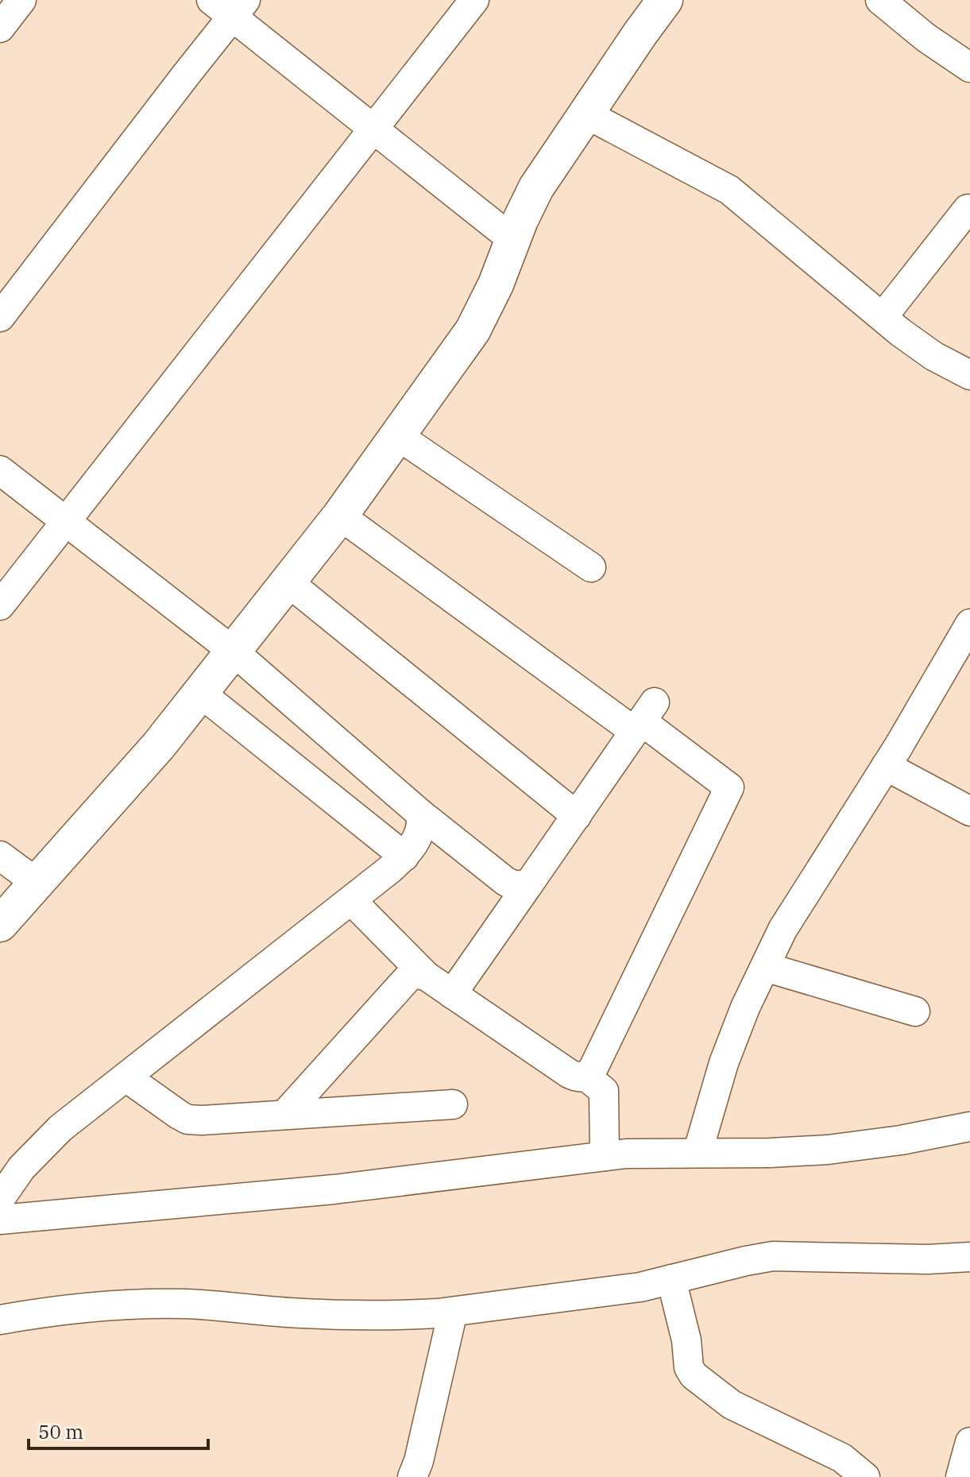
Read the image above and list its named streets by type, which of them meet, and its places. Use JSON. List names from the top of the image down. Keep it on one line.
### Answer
{"scale_bar":"50 m"}
